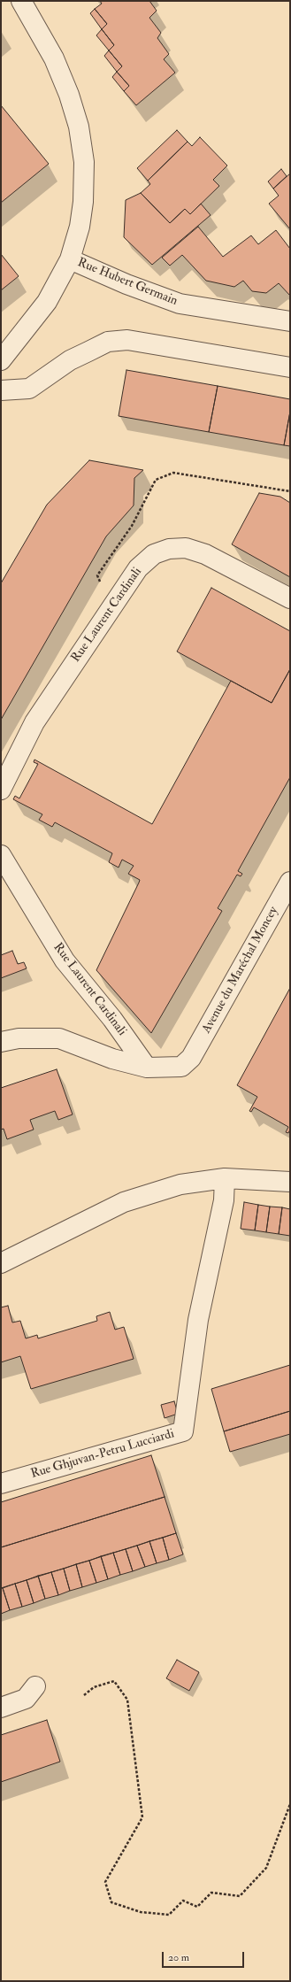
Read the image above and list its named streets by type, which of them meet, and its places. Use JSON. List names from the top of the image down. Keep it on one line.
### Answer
{"streets":{"street":["Rue Hubert Germain","Rue Laurent Cardinali","Avenue du Maréchal Moncey","Rue Ghjuvan-Petru Lucciardi"]},"crossings":[["Rue Laurent Cardinali","Avenue du Maréchal Moncey"]],"scale_bar":"20 m"}
